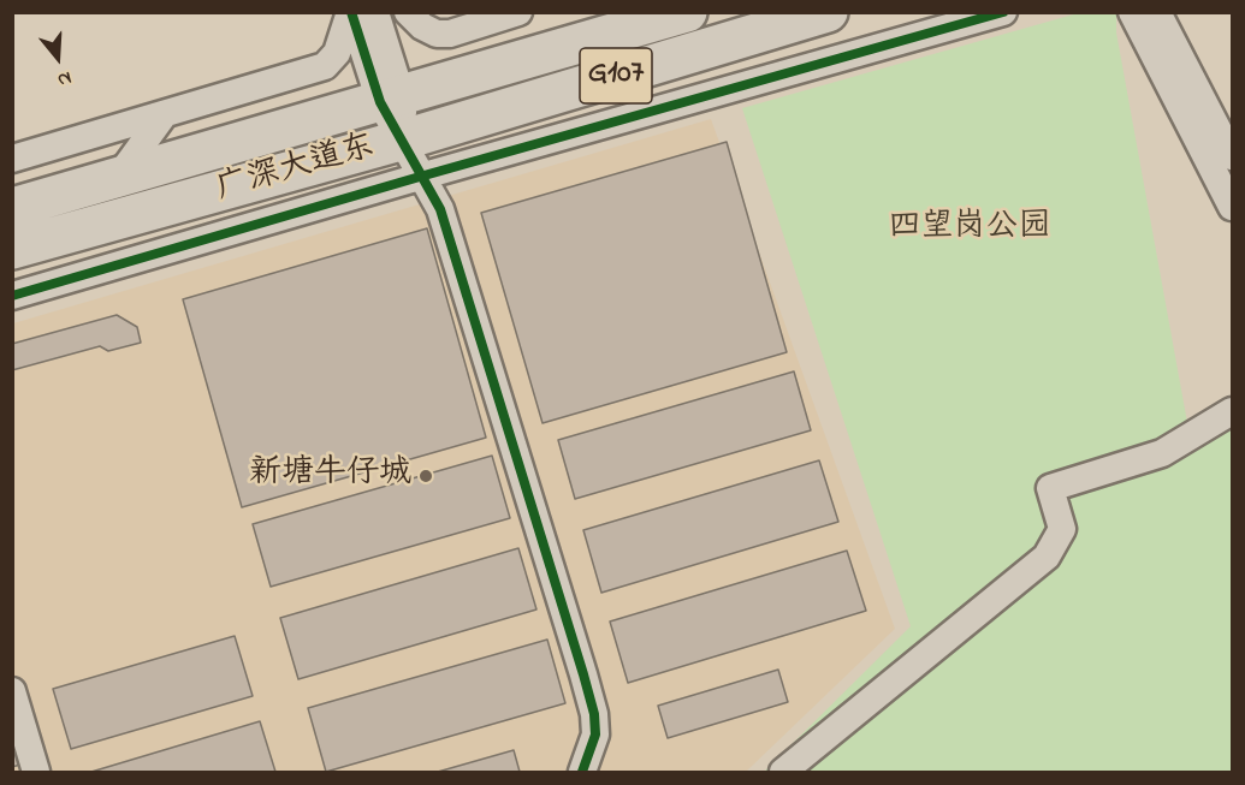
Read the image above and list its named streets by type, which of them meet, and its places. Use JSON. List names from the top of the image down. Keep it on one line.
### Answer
{"streets":{"highway":["G107","广深大道东"]},"parks":["四望岗公园"],"places":["新塘牛仔城"],"north":"bottom"}
